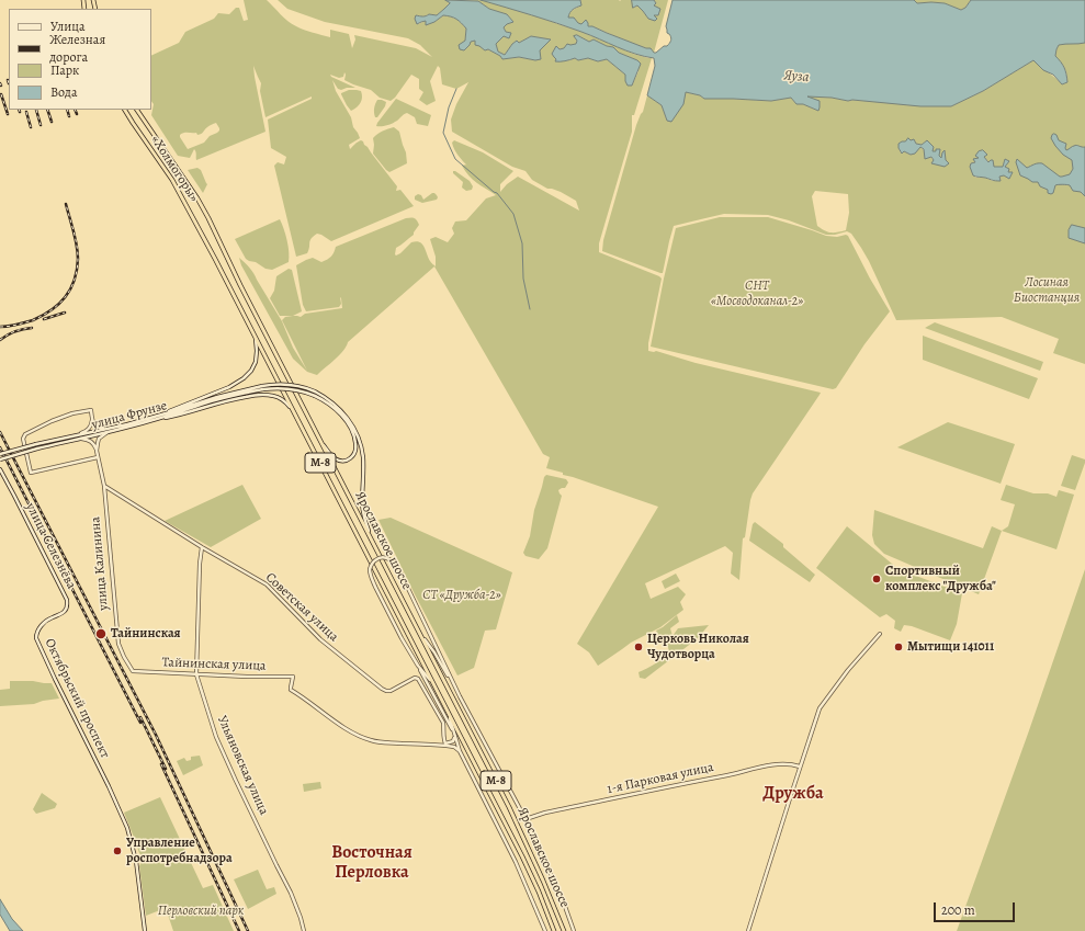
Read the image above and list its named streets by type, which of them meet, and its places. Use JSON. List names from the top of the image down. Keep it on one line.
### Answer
{"streets":{"highway":["«Холмогоры»","М-8","Ярославское шоссе"],"street":["улица Фрунзе","улица Селезнёва","улица Калинина","Советская улица","Тайнинская улица","Октябрьский проспект","Ульяновская улица","1-я Парковая улица"]},"crossings":[["«Холмогоры»","Ярославское шоссе"],["улица Селезнёва","Октябрьский проспект"],["улица Калинина","Советская улица"],["улица Калинина","Тайнинская улица"],["Советская улица","Тайнинская улица"],["Советская улица","Ульяновская улица"],["Тайнинская улица","Ульяновская улица"]],"districts":["Дружба","Восточная Перловка"],"water":["Яуза"],"parks":["Лосиная Биостанция","СНТ «Мосводоканал-2»","СТ «Дружба-2»","Перловский парк"],"places":["Спортивный комплекс \"Дружба\"","Тайнинская","Церковь Николая Чудотворца","Мытищи 141011","Управление роспотребнадзора"],"legend":["Улица","Железная дорога","Парк","Вода"],"scale_bar":"200 m"}
